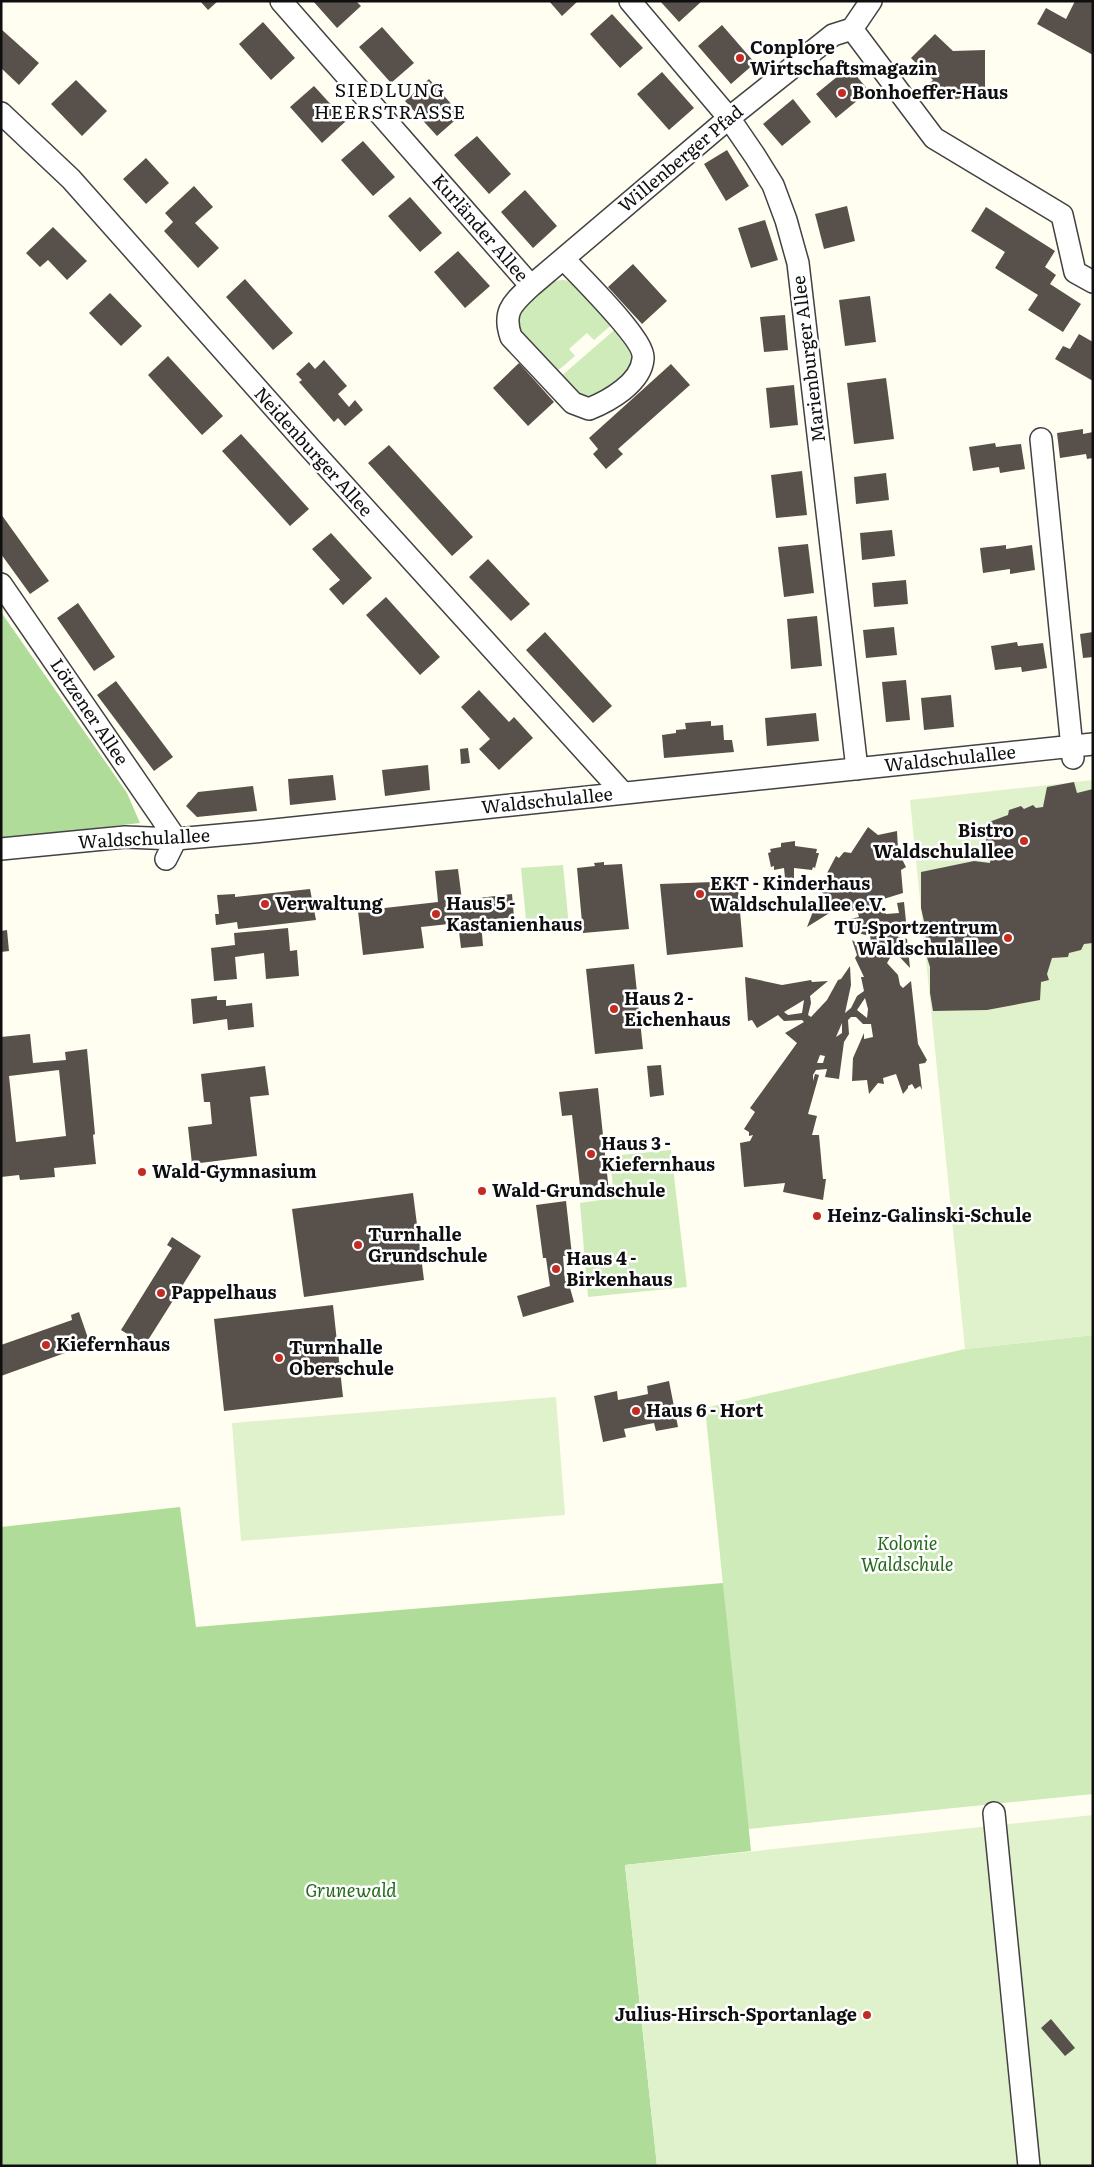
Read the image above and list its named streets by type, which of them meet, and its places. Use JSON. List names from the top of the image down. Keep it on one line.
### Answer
{"streets":{"street":["Willenberger Pfad","Kurländer Allee","Marienburger Allee","Neidenburger Allee","Lötzener Allee","Waldschulallee"]},"crossings":[["Willenberger Pfad","Kurländer Allee"],["Willenberger Pfad","Marienburger Allee"],["Marienburger Allee","Waldschulallee"],["Neidenburger Allee","Waldschulallee"],["Lötzener Allee","Waldschulallee"]],"districts":["SIEDLUNG HEERSTRASSE"],"parks":["Kolonie Waldschule","Grunewald"],"places":["Conplore Wirtschaftsmagazin","Bonhoeffer-Haus","Bistro Waldschulallee","EKT - Kinderhaus Waldschulallee e.V.","Verwaltung","Haus 5 - Kastanienhaus","TU-Sportzentrum Waldschulallee","Haus 2 - Eichenhaus","Haus 3 - Kiefernhaus","Wald-Gymnasium","Wald-Grundschule","Heinz-Galinski-Schule","Turnhalle Grundschule","Haus 4 - Birkenhaus","Pappelhaus","Kiefernhaus","Turnhalle Oberschule","Haus 6 - Hort","Julius-Hirsch-Sportanlage"]}
